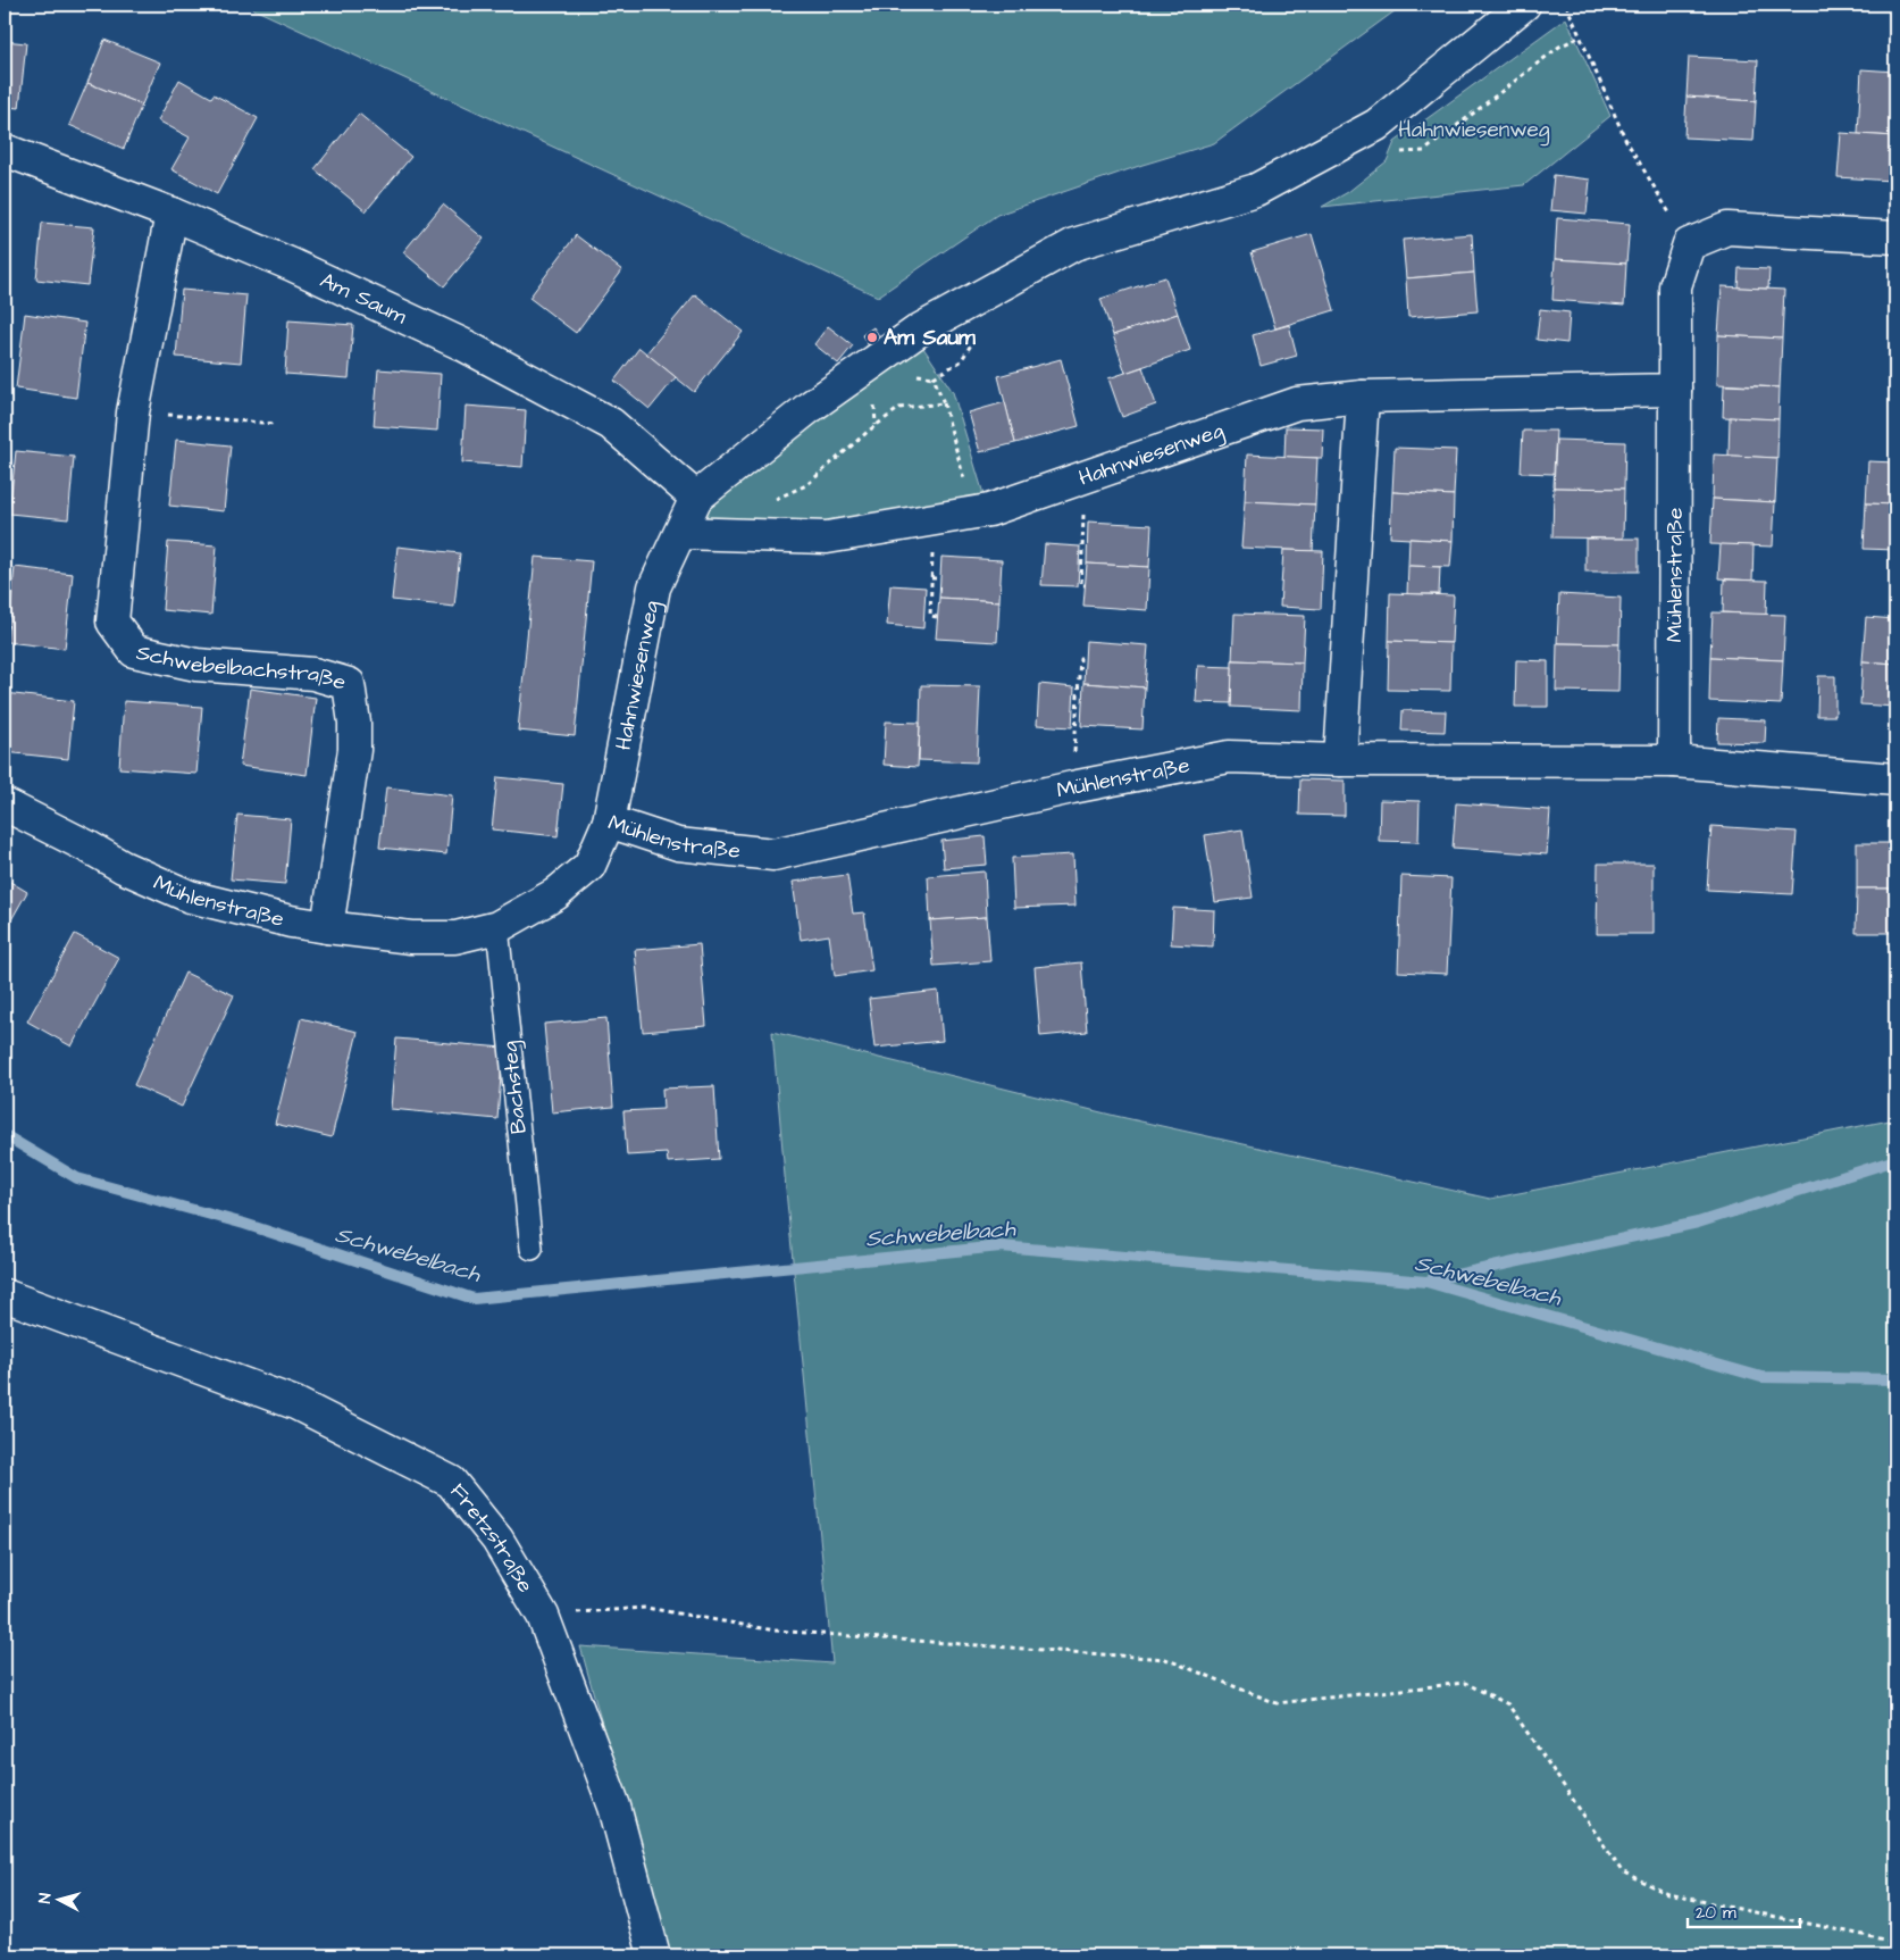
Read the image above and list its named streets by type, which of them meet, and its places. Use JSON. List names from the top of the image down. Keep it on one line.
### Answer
{"streets":{"street":["Am Saum","Hahnwiesenweg","Mühlenstraße","Schwebelbachstraße","Fretzstraße"],"lane":["Bachsteg"]},"crossings":[["Am Saum","Hahnwiesenweg"],["Am Saum","Schwebelbachstraße"],["Hahnwiesenweg","Mühlenstraße"],["Mühlenstraße","Schwebelbachstraße"],["Mühlenstraße","Bachsteg"]],"water":["Schwebelbach"],"parks":["Hahnwiesenweg"],"places":["Am Saum"],"scale_bar":"20 m","north":"left"}
